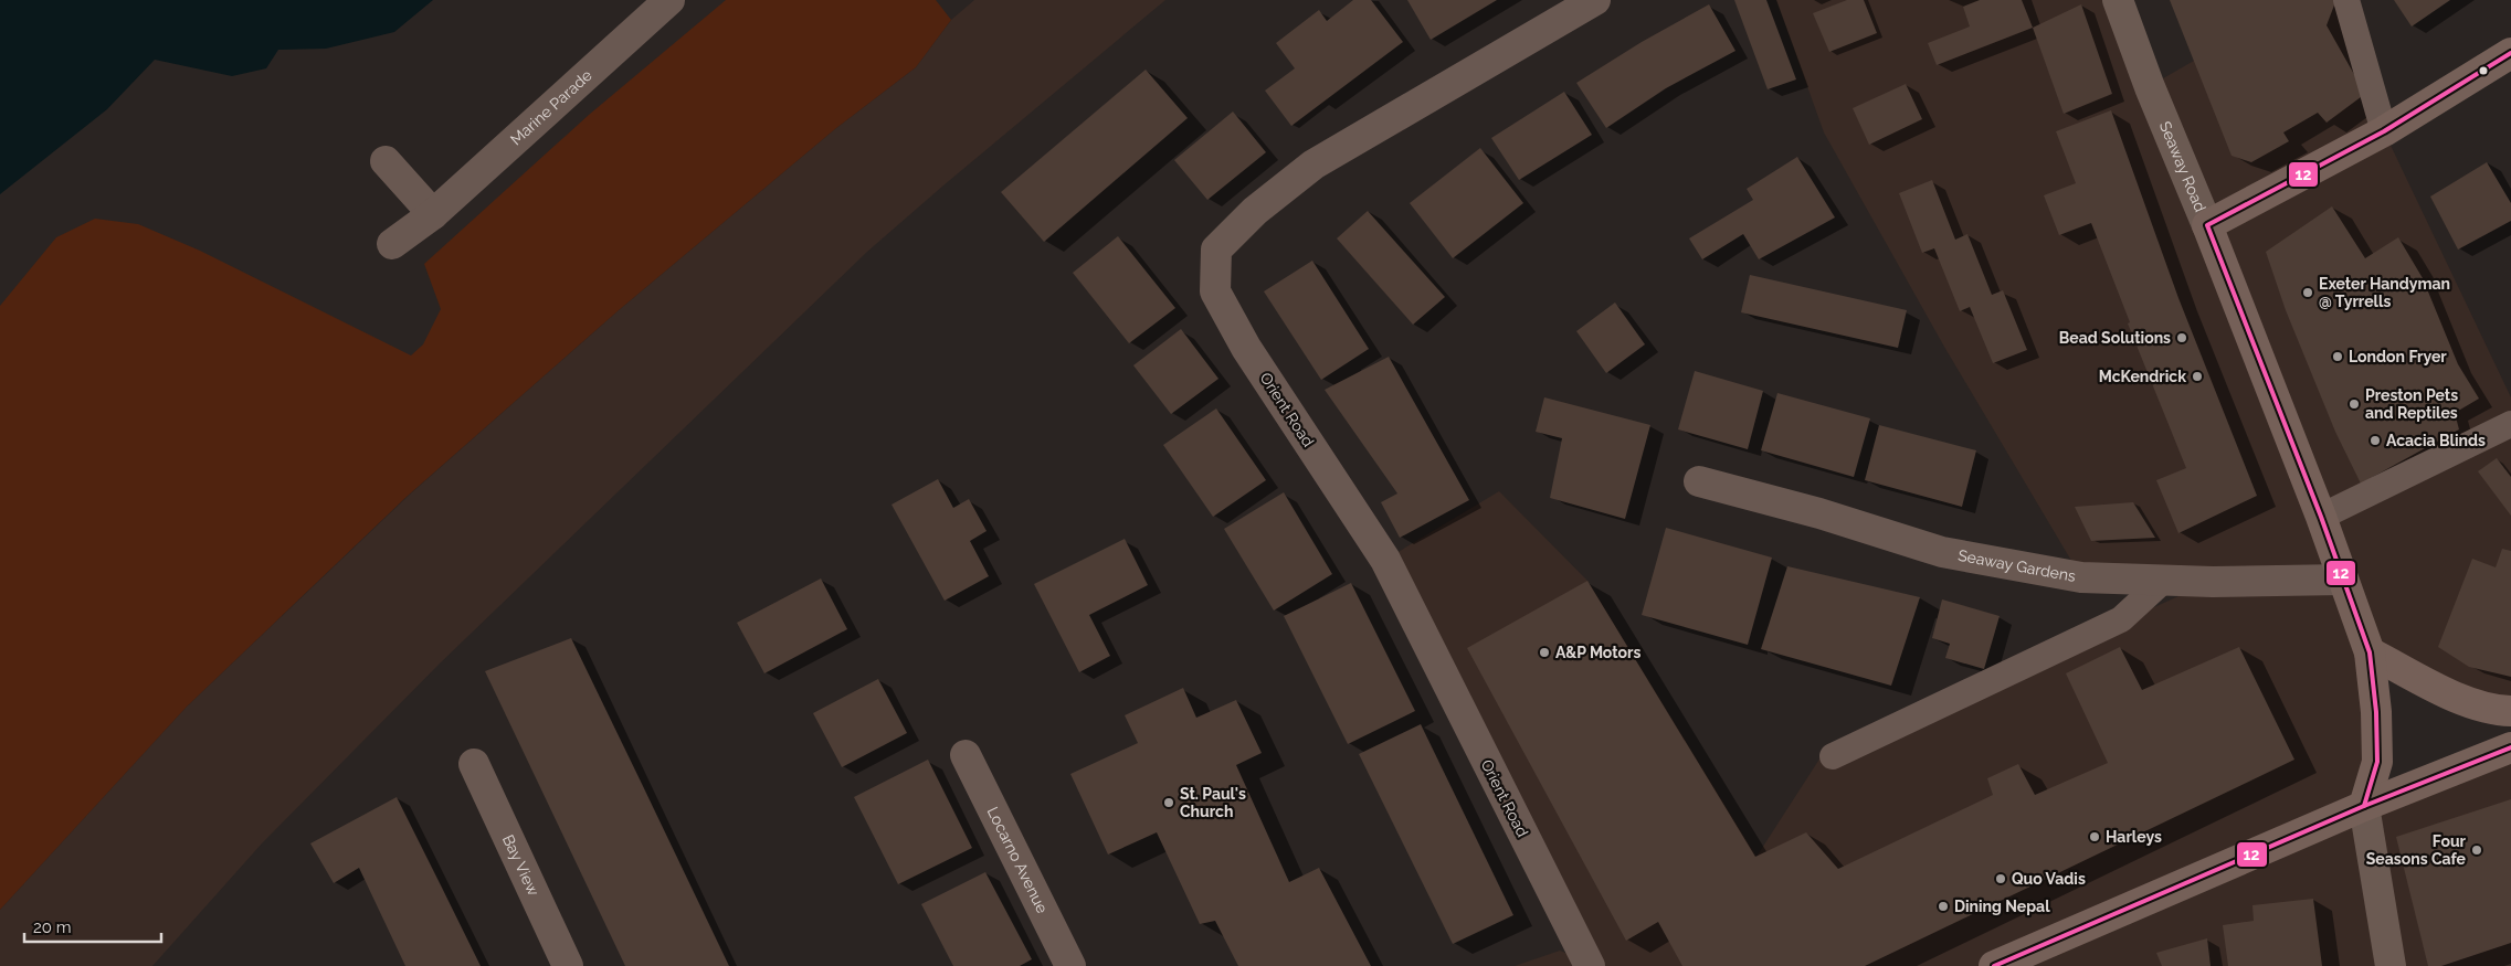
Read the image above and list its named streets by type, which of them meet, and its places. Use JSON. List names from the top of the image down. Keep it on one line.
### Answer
{"streets":{"main road":["Seaway Road"],"street":["Marine Parade","Orient Road","Seaway Gardens","Locarno Avenue","Bay View"]},"crossings":[["Seaway Road","Seaway Gardens"]],"places":["Exeter Handyman @ Tyrrells","Bead Solutions","London Fryer","McKendrick","Preston Pets and Reptiles","Acacia Blinds","A&P Motors","St. Paul's Church","Harleys","Four Seasons Cafe","Quo Vadis","Dining Nepal"],"lines":["transit line 12"],"scale_bar":"20 m"}
